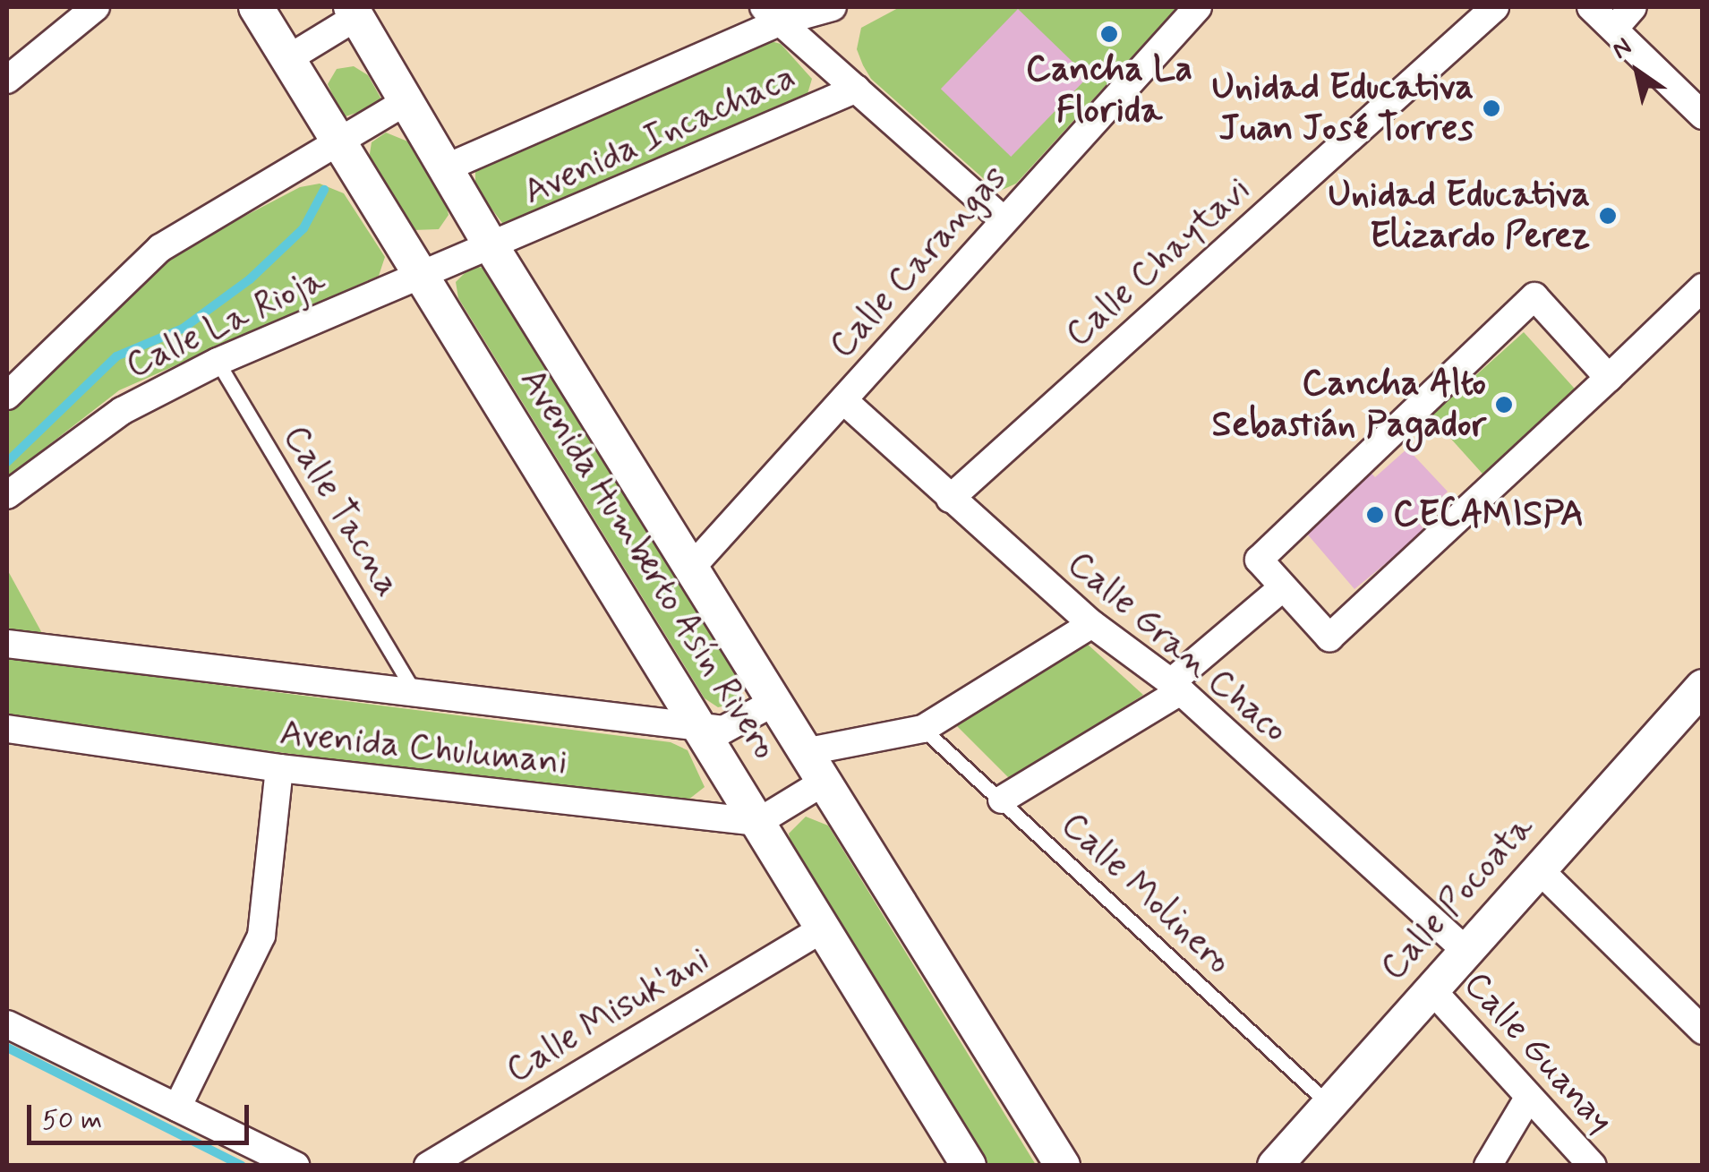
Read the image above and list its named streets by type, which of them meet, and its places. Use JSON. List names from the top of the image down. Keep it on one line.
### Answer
{"streets":{"street":["Avenida Incachaca","Calle Carangas","Calle Chaytavi","Calle La Rioja","Avenida Humberto Asín Rivero","Calle Gran Chaco","Avenida Chulumani","Calle Pocoata","Calle Misuk'ani","Calle Guanay"],"lane":["Calle Tacna","Calle Molinero"]},"crossings":[["Avenida Incachaca","Calle La Rioja"],["Avenida Incachaca","Avenida Humberto Asín Rivero"],["Calle Carangas","Avenida Humberto Asín Rivero"],["Calle Carangas","Calle Gran Chaco"],["Calle Chaytavi","Calle Gran Chaco"],["Calle La Rioja","Calle Tacna"],["Calle La Rioja","Avenida Humberto Asín Rivero"],["Calle Tacna","Avenida Chulumani"],["Avenida Humberto Asín Rivero","Avenida Chulumani"],["Avenida Humberto Asín Rivero","Calle Misuk'ani"],["Calle Gran Chaco","Calle Pocoata"],["Calle Molinero","Calle Pocoata"],["Calle Pocoata","Calle Guanay"]],"places":["Cancha La Florida","Unidad Educativa Juan José Torres","Unidad Educativa Elizardo Perez","Cancha Alto Sebastián Pagador","CECAMISPA"],"scale_bar":"50 m","north":"top left"}
